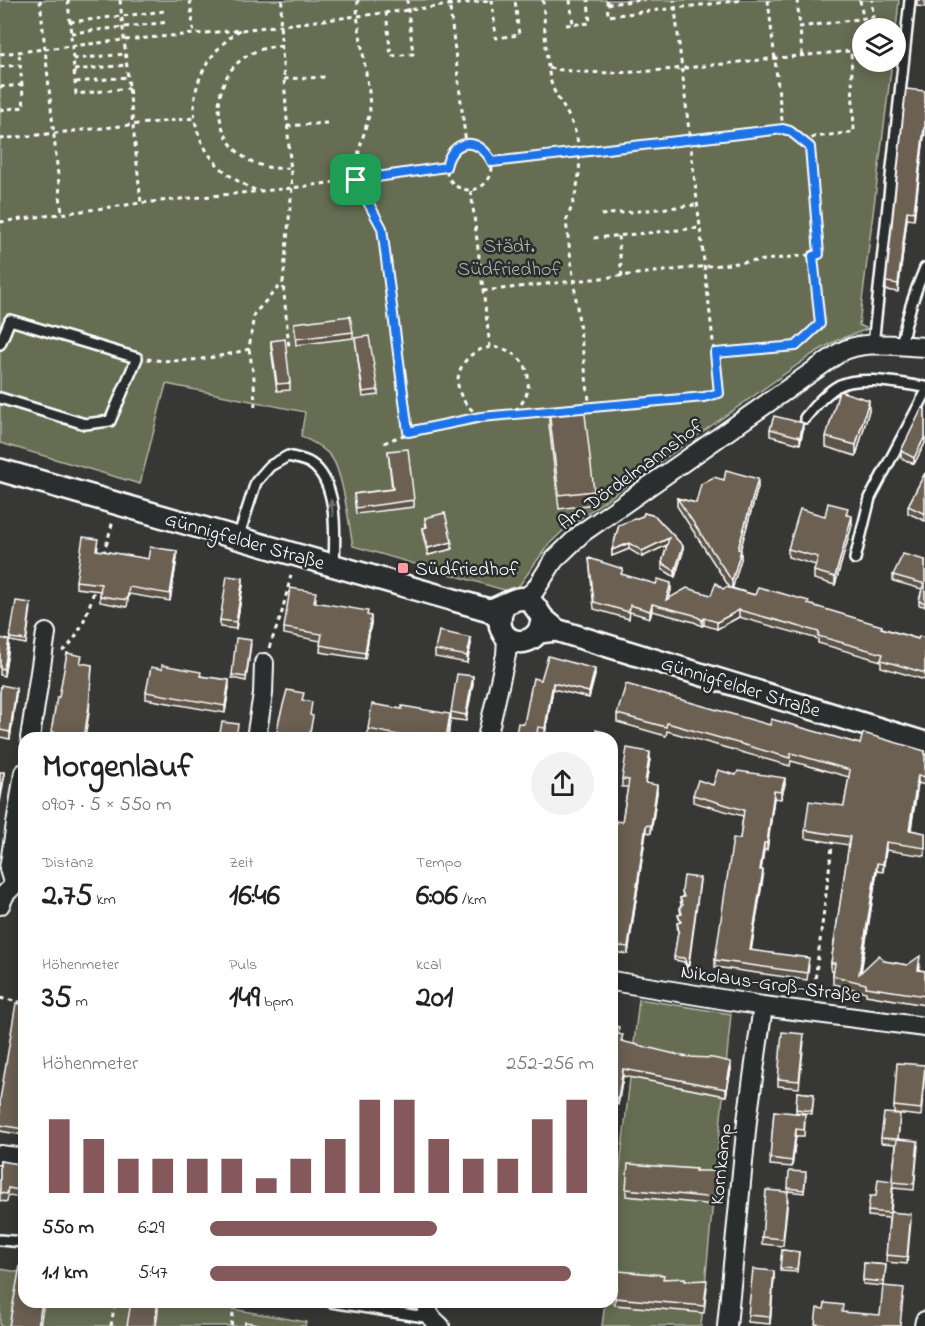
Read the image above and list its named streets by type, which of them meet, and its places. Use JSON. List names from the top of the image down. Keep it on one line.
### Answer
{"streets":{"street":["Am Dördelmannshof","Günnigfelder Straße","Nikolaus-Groß-Straße","Kornkamp"]},"crossings":[["Am Dördelmannshof","Günnigfelder Straße"],["Nikolaus-Groß-Straße","Kornkamp"]],"parks":["Städt. Südfriedhof"],"places":{"transit":["Südfriedhof"]},"page":{"heading":["Morgenlauf","09:07 · 5 × 550 m"],"stats":[["Distanz","2.75 km"],["Zeit","16:46"],["Tempo","6:06 /km"],["Höhenmeter","35 m"],["Puls","149 bpm"],["kcal","201"]],"chart":["Höhenmeter","252–256 m"],"list":[{"name":"550 m","note":"6:29"},{"name":"1.1 km","note":"5:47"}]}}
